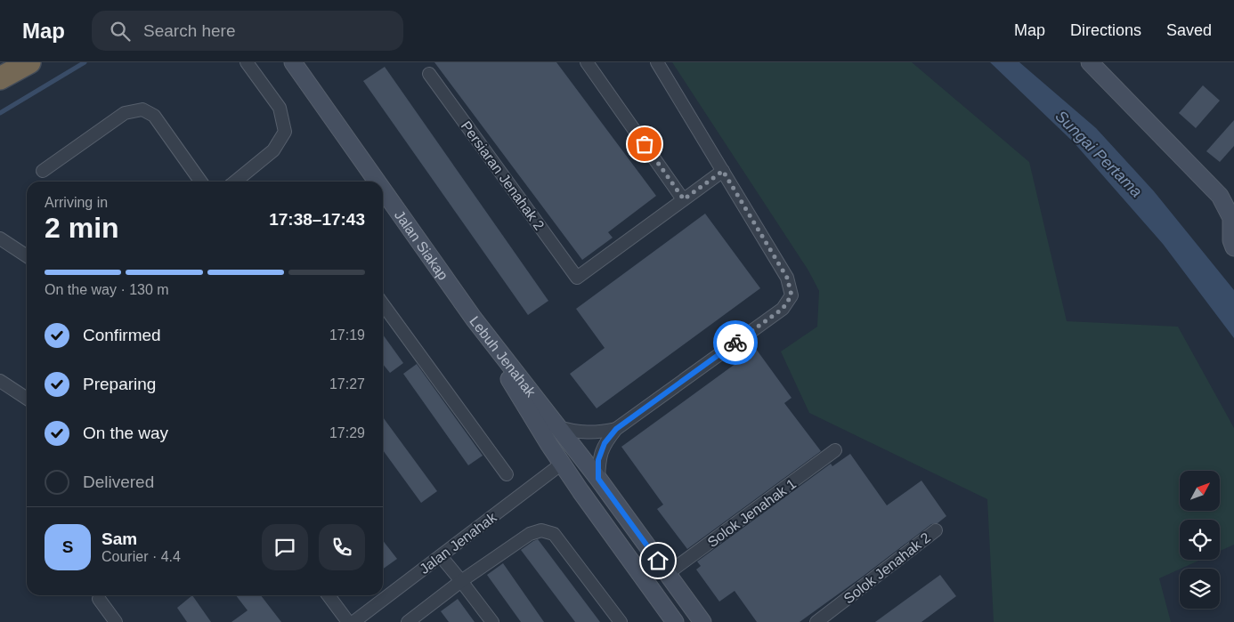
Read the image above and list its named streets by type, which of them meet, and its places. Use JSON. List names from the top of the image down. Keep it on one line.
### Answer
{"streets":{"street":["Persiaran Jenahak 2","Jalan Siakap","Lebuh Jenahak","Solok Jenahak 1","Jalan Jenahak","Solok Jenahak 2"]},"crossings":[["Jalan Siakap","Lebuh Jenahak"],["Lebuh Jenahak","Solok Jenahak 1"],["Lebuh Jenahak","Jalan Jenahak"]],"water":["Sungai Pertama"],"north":"top right","page":{"header":"Map","search":"Search here","nav":["Map","Directions","Saved"],"heading":["2 min","Arriving in","17:38–17:43"],"panel":["Sam","Courier · 4.4"],"bar":"On the way · 130 m","list":[["Confirmed","17:19"],["Preparing","17:27"],["On the way","17:29"],"Delivered"],"round":"S"}}
